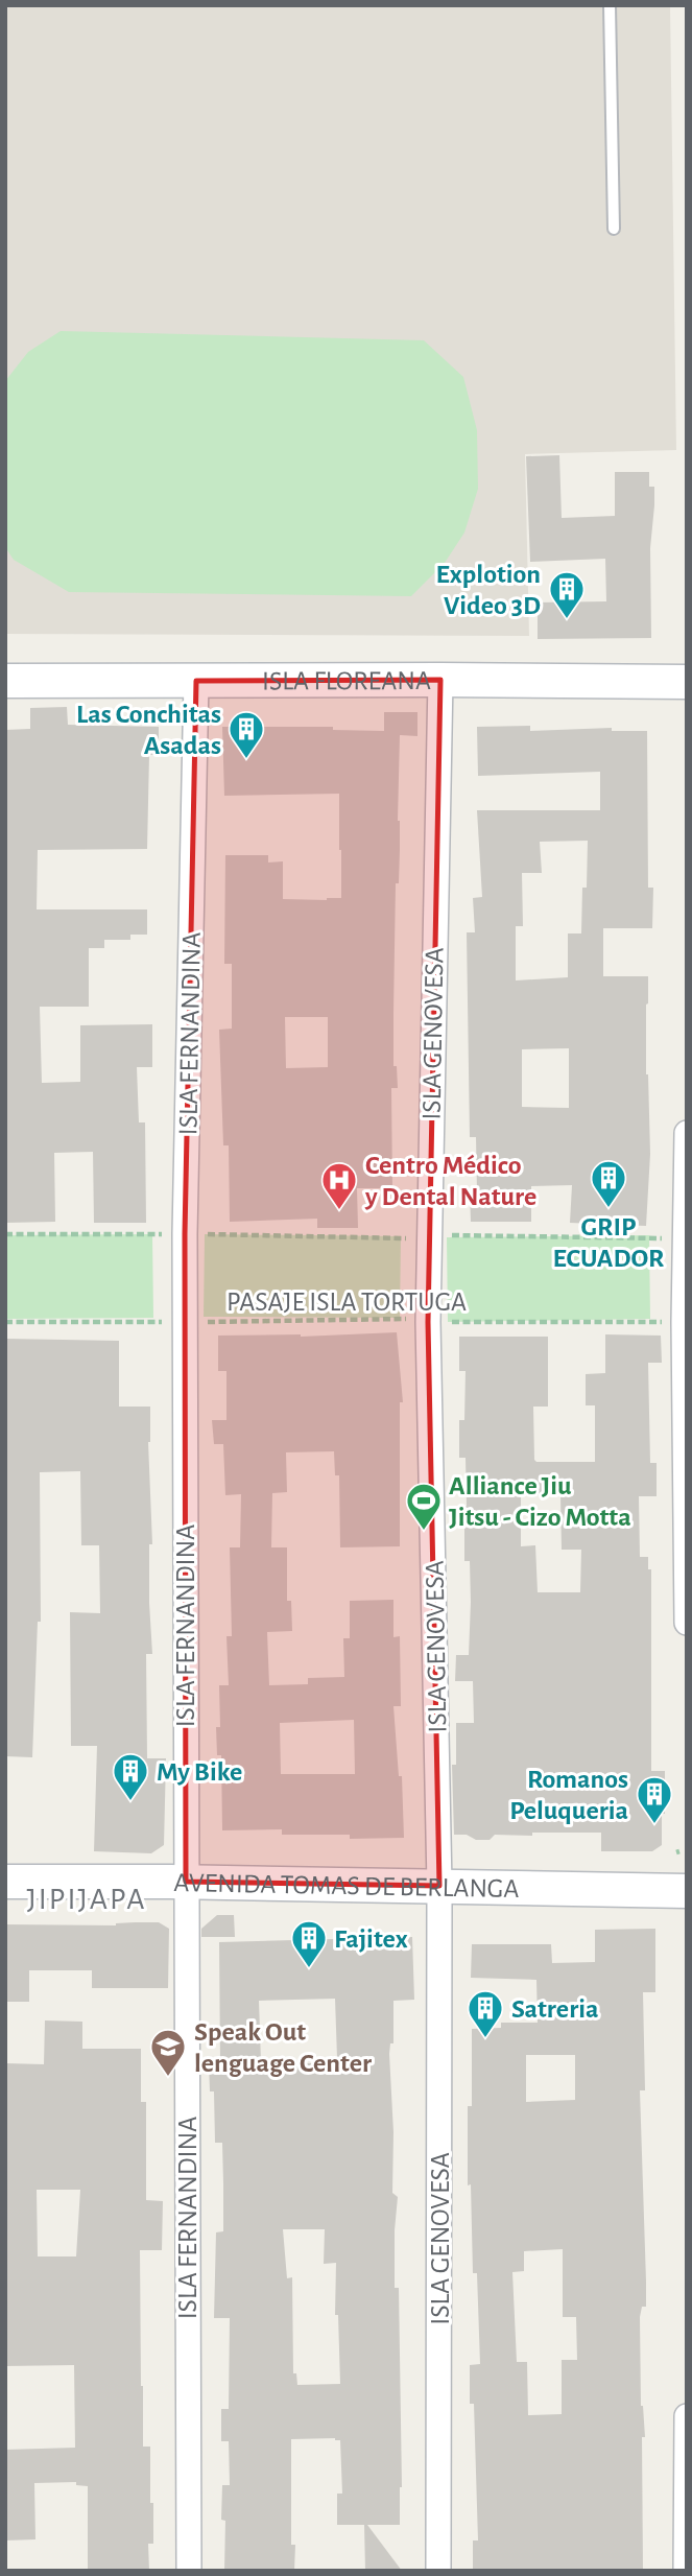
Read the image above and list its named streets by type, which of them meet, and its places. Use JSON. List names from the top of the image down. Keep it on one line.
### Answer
{"streets":{"street":["ISLA FLOREANA","ISLA FERNANDINA","ISLA GENOVESA","AVENIDA TOMAS DE BERLANGA"],"path":["PASAJE ISLA TORTUGA"]},"crossings":[["ISLA FLOREANA","ISLA FERNANDINA"],["ISLA FLOREANA","ISLA GENOVESA"],["ISLA FERNANDINA","PASAJE ISLA TORTUGA"],["ISLA FERNANDINA","AVENIDA TOMAS DE BERLANGA"],["ISLA GENOVESA","PASAJE ISLA TORTUGA"],["ISLA GENOVESA","AVENIDA TOMAS DE BERLANGA"]],"districts":["JIPIJAPA"],"places":{"building":["Explotion Video 3D","Las Conchitas Asadas","GRIP ECUADOR","My Bike","Romanos Peluqueria","Fajitex","Satreria"],"hospital":["Centro Médico y Dental Nature"],"sports":["Alliance Jiu Jitsu - Cizo Motta"],"school or university":["Speak Out lenguage Center"]}}
